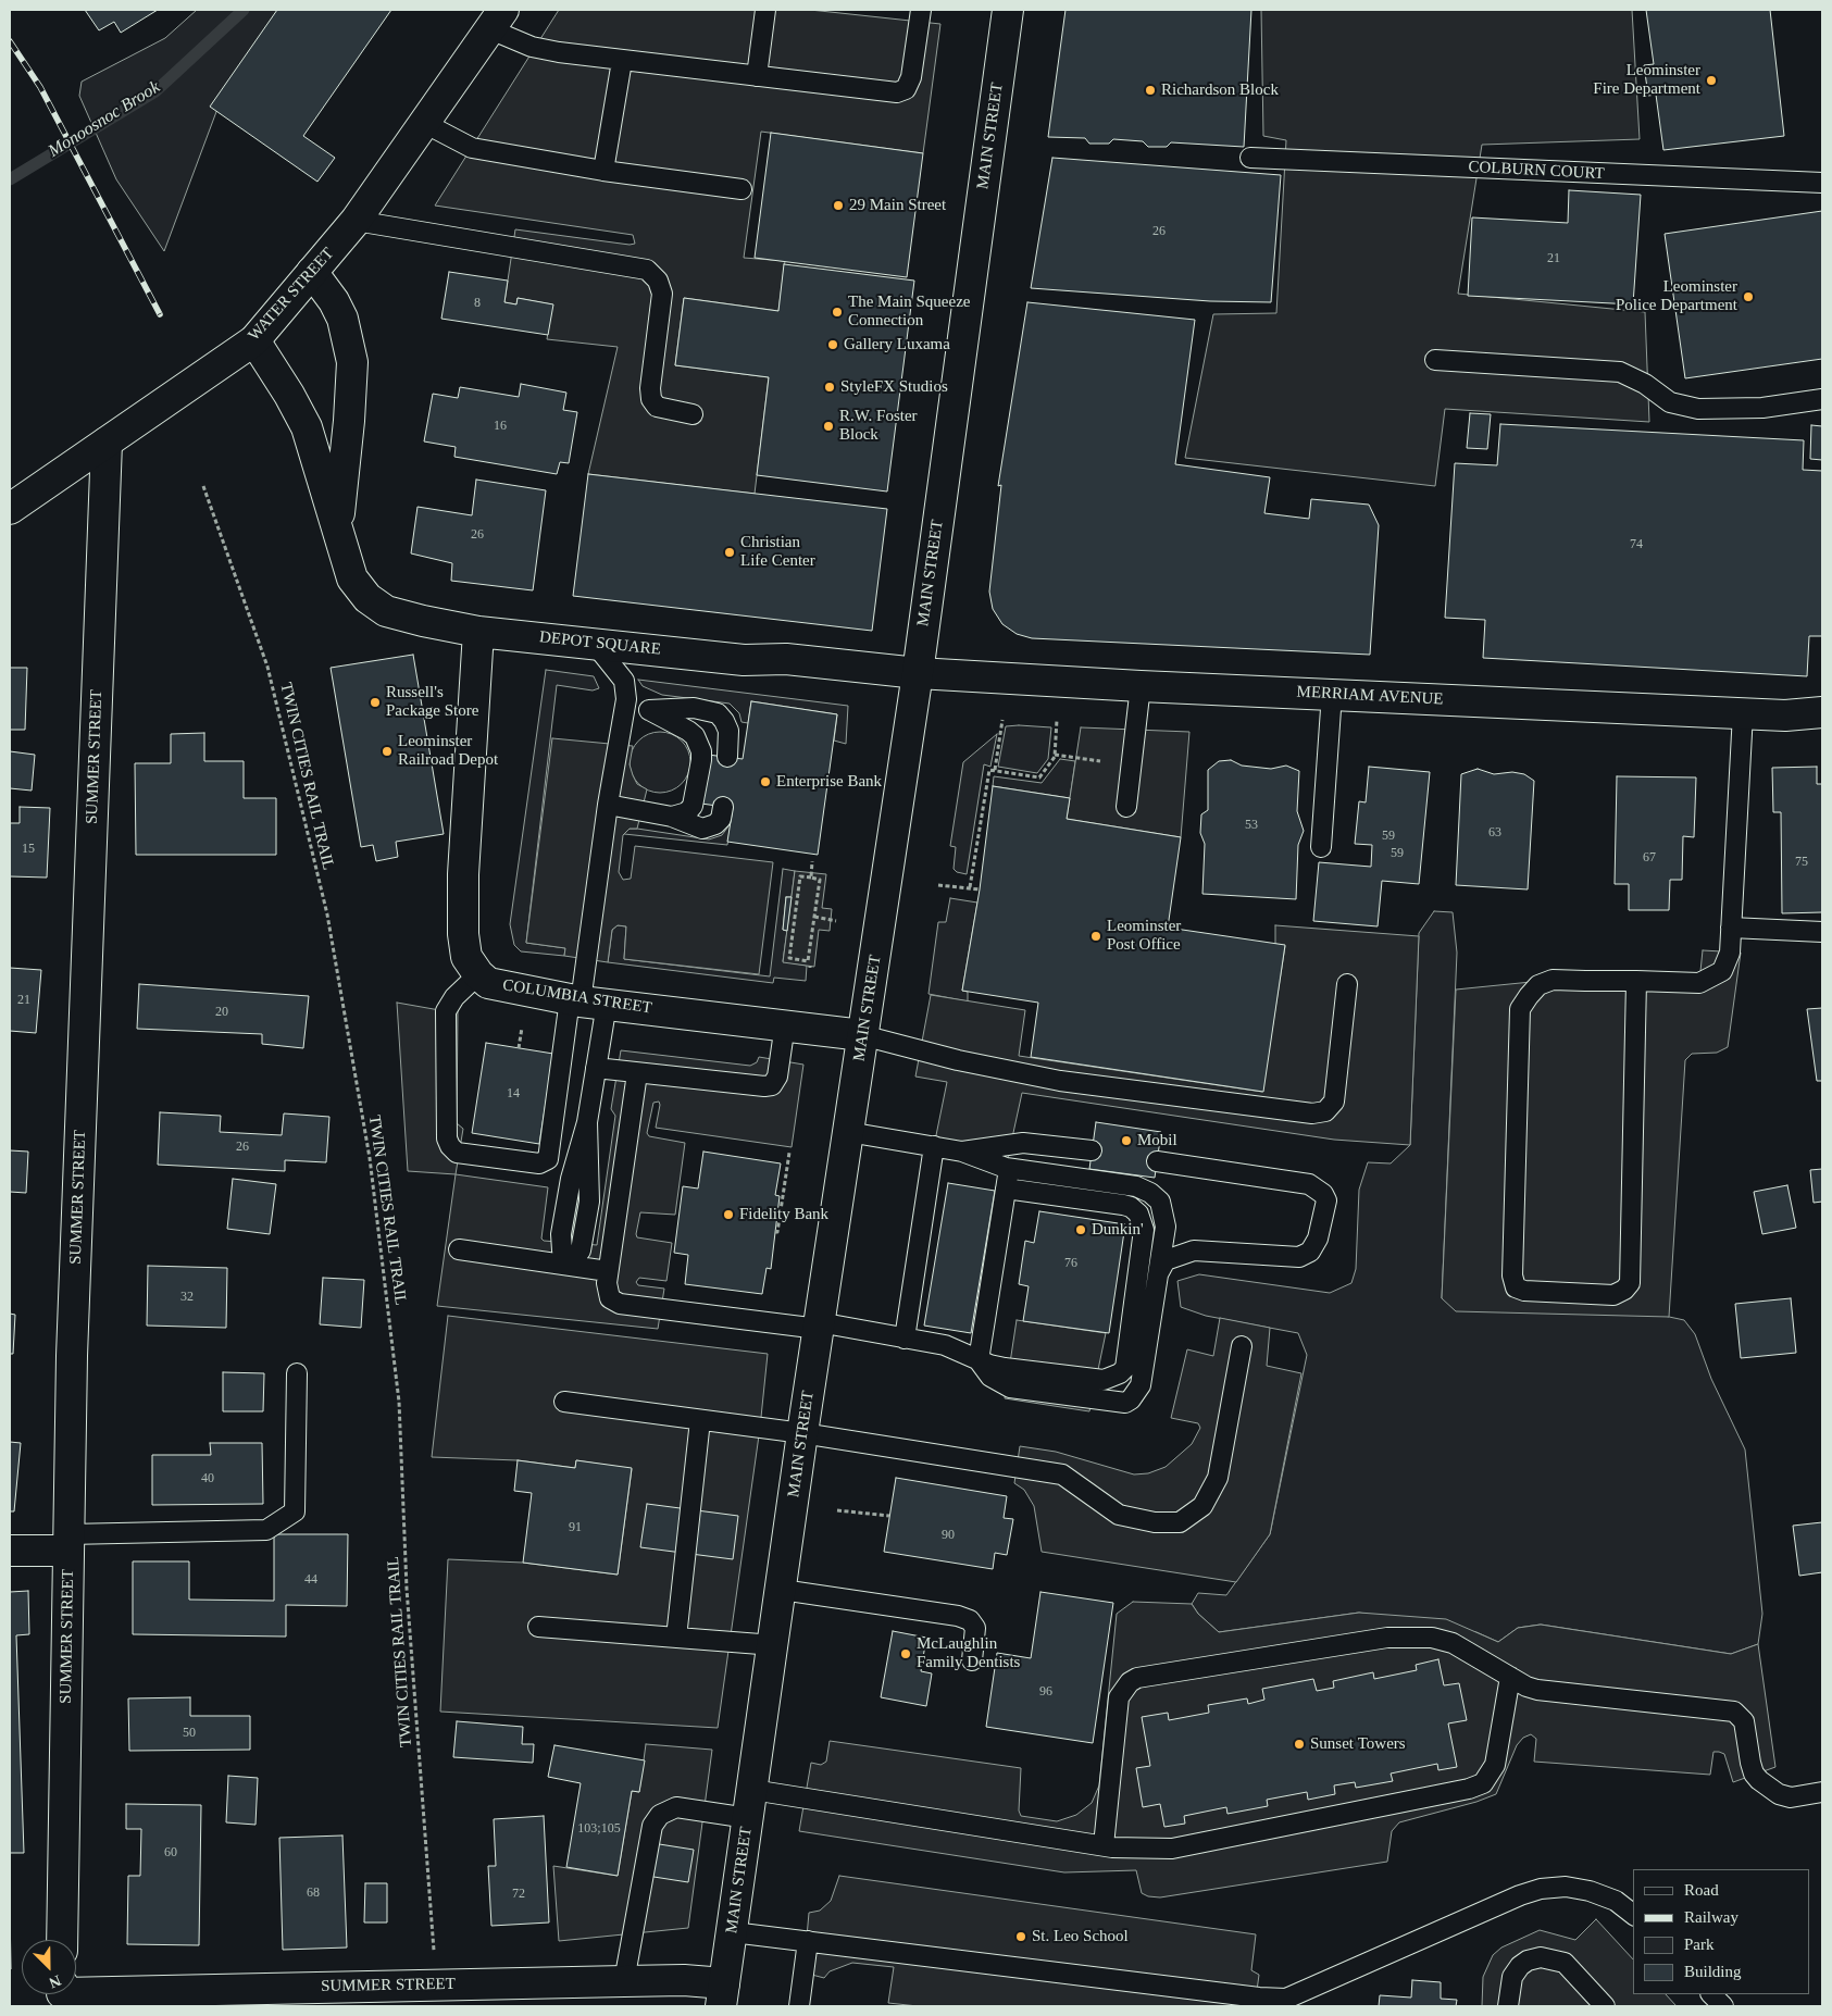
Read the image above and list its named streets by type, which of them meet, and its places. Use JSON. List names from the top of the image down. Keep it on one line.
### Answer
{"streets":{"street":["MAIN STREET","WATER STREET","DEPOT SQUARE","MERRIAM AVENUE","SUMMER STREET","COLUMBIA STREET"],"lane":["COLBURN COURT"],"path":["TWIN CITIES RAIL TRAIL"]},"crossings":[["MAIN STREET","DEPOT SQUARE"],["MAIN STREET","MERRIAM AVENUE"],["MAIN STREET","SUMMER STREET"],["MAIN STREET","COLUMBIA STREET"],["WATER STREET","DEPOT SQUARE"],["WATER STREET","SUMMER STREET"],["DEPOT SQUARE","MERRIAM AVENUE"]],"water":["Monoosnoc Brook"],"places":["Leominster Fire Department","Richardson Block","29 Main Street","Leominster Police Department","The Main Squeeze Connection","Gallery Luxama","StyleFX Studios","R.W. Foster Block","Christian Life Center","Russell's Package Store","Leominster Railroad Depot","Enterprise Bank","Leominster Post Office","Mobil","Fidelity Bank","Dunkin'","McLaughlin Family Dentists","Sunset Towers","St. Leo School"],"house_numbers":["26","21","8","16","26","74","53","63","59","15","59","67","75","21","20","14","26","76","32","40","91","90","44","96","50","103;105","60","68","72"],"legend":["Road","Railway","Park","Building"],"north":"bottom right"}
